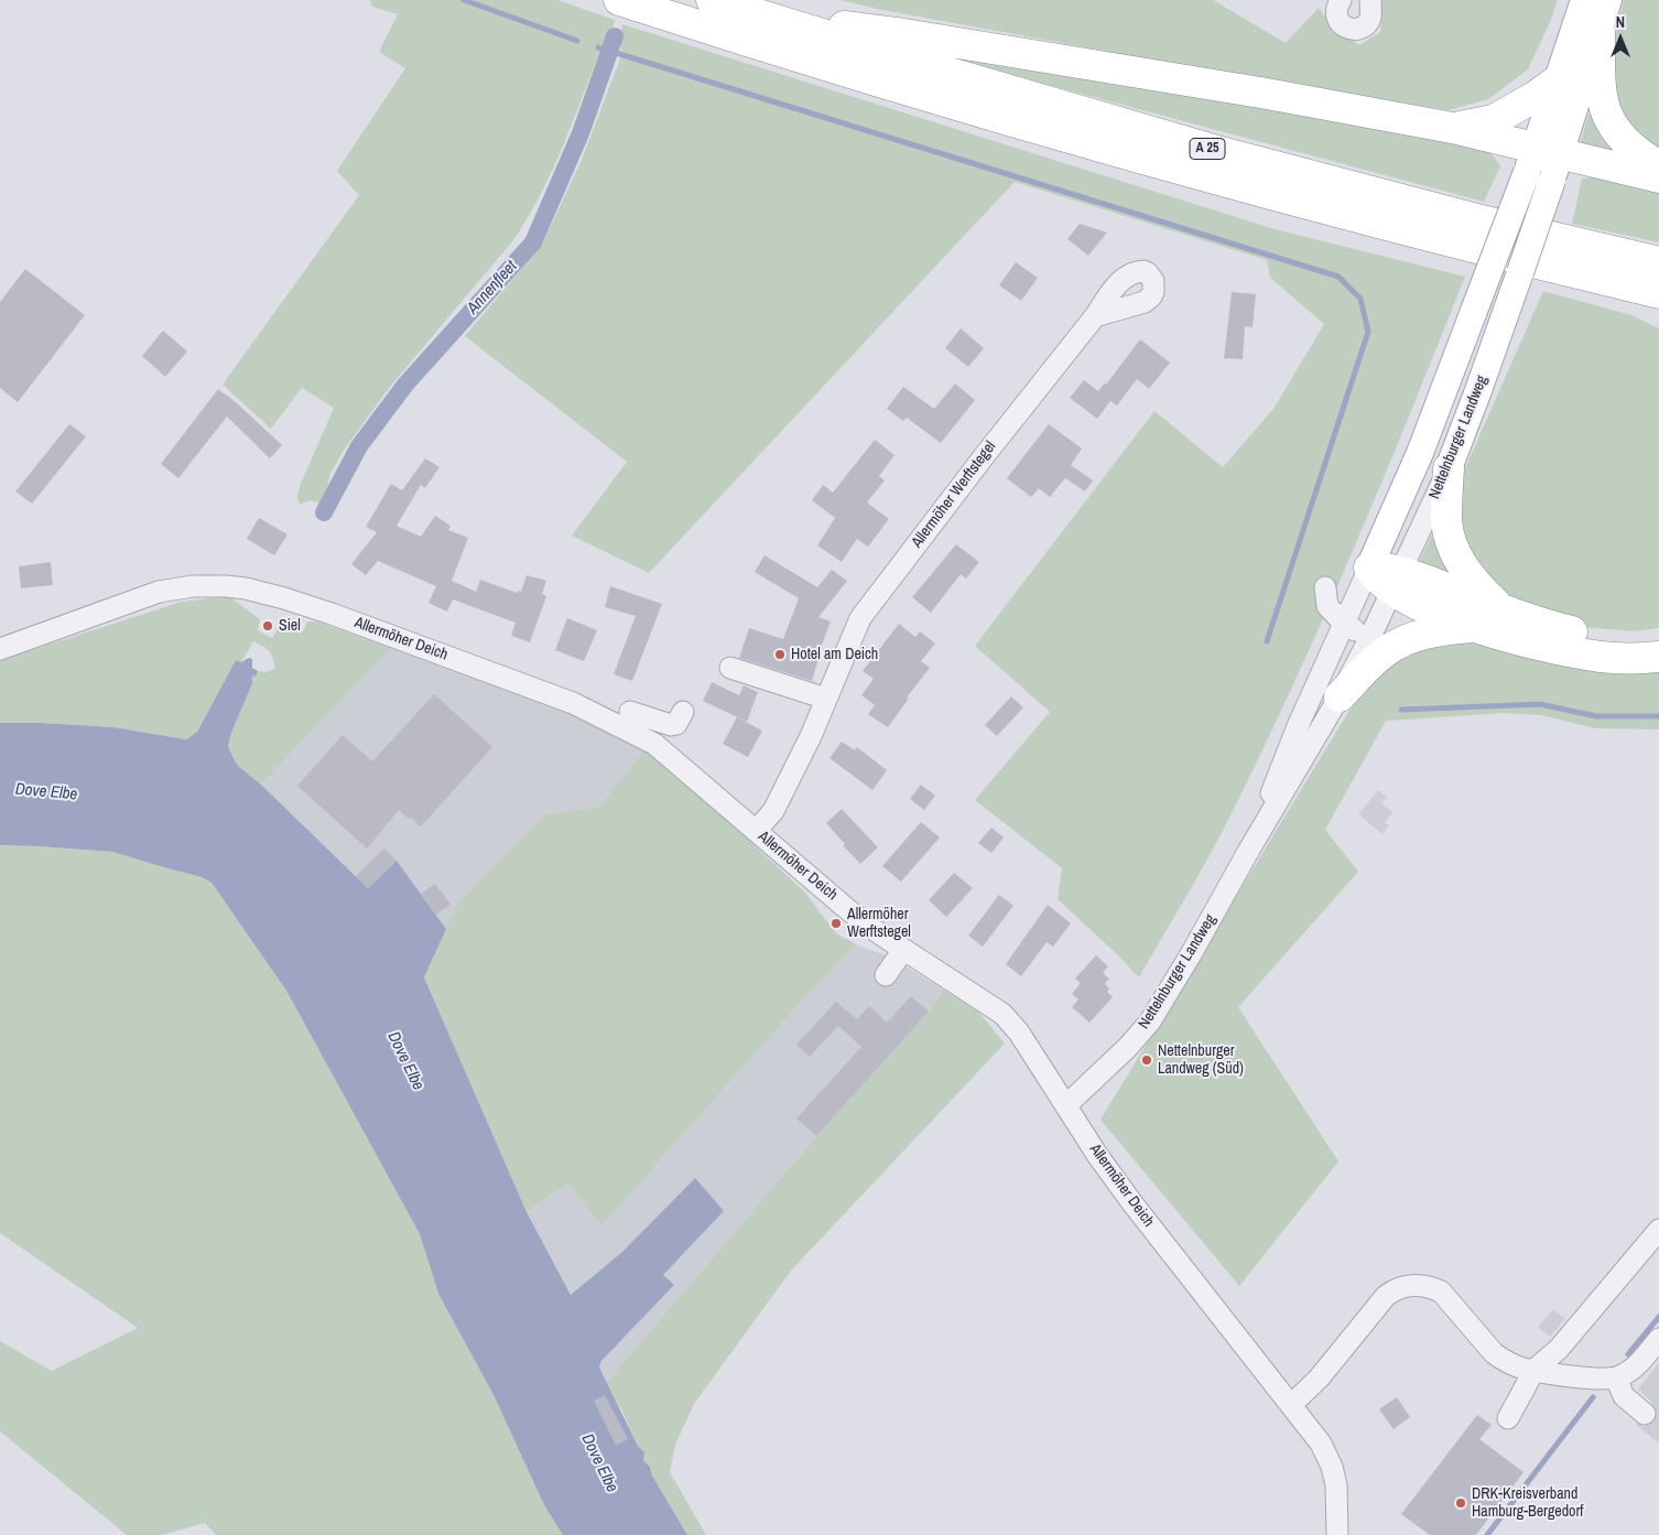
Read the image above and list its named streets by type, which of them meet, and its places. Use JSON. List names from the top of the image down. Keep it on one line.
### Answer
{"streets":{"highway":["A 25"],"main road":["Nettelnburger Landweg"],"street":["Allermöher Werftstegel","Allermöher Deich"]},"crossings":[["Nettelnburger Landweg","Allermöher Deich"],["Allermöher Werftstegel","Allermöher Deich"]],"water":["Annenfleet","Dove Elbe"],"places":["Siel","Hotel am Deich","Allermöher Werftstegel","Nettelnburger Landweg (Süd)","DRK-Kreisverband Hamburg-Bergedorf"],"north":"top"}
